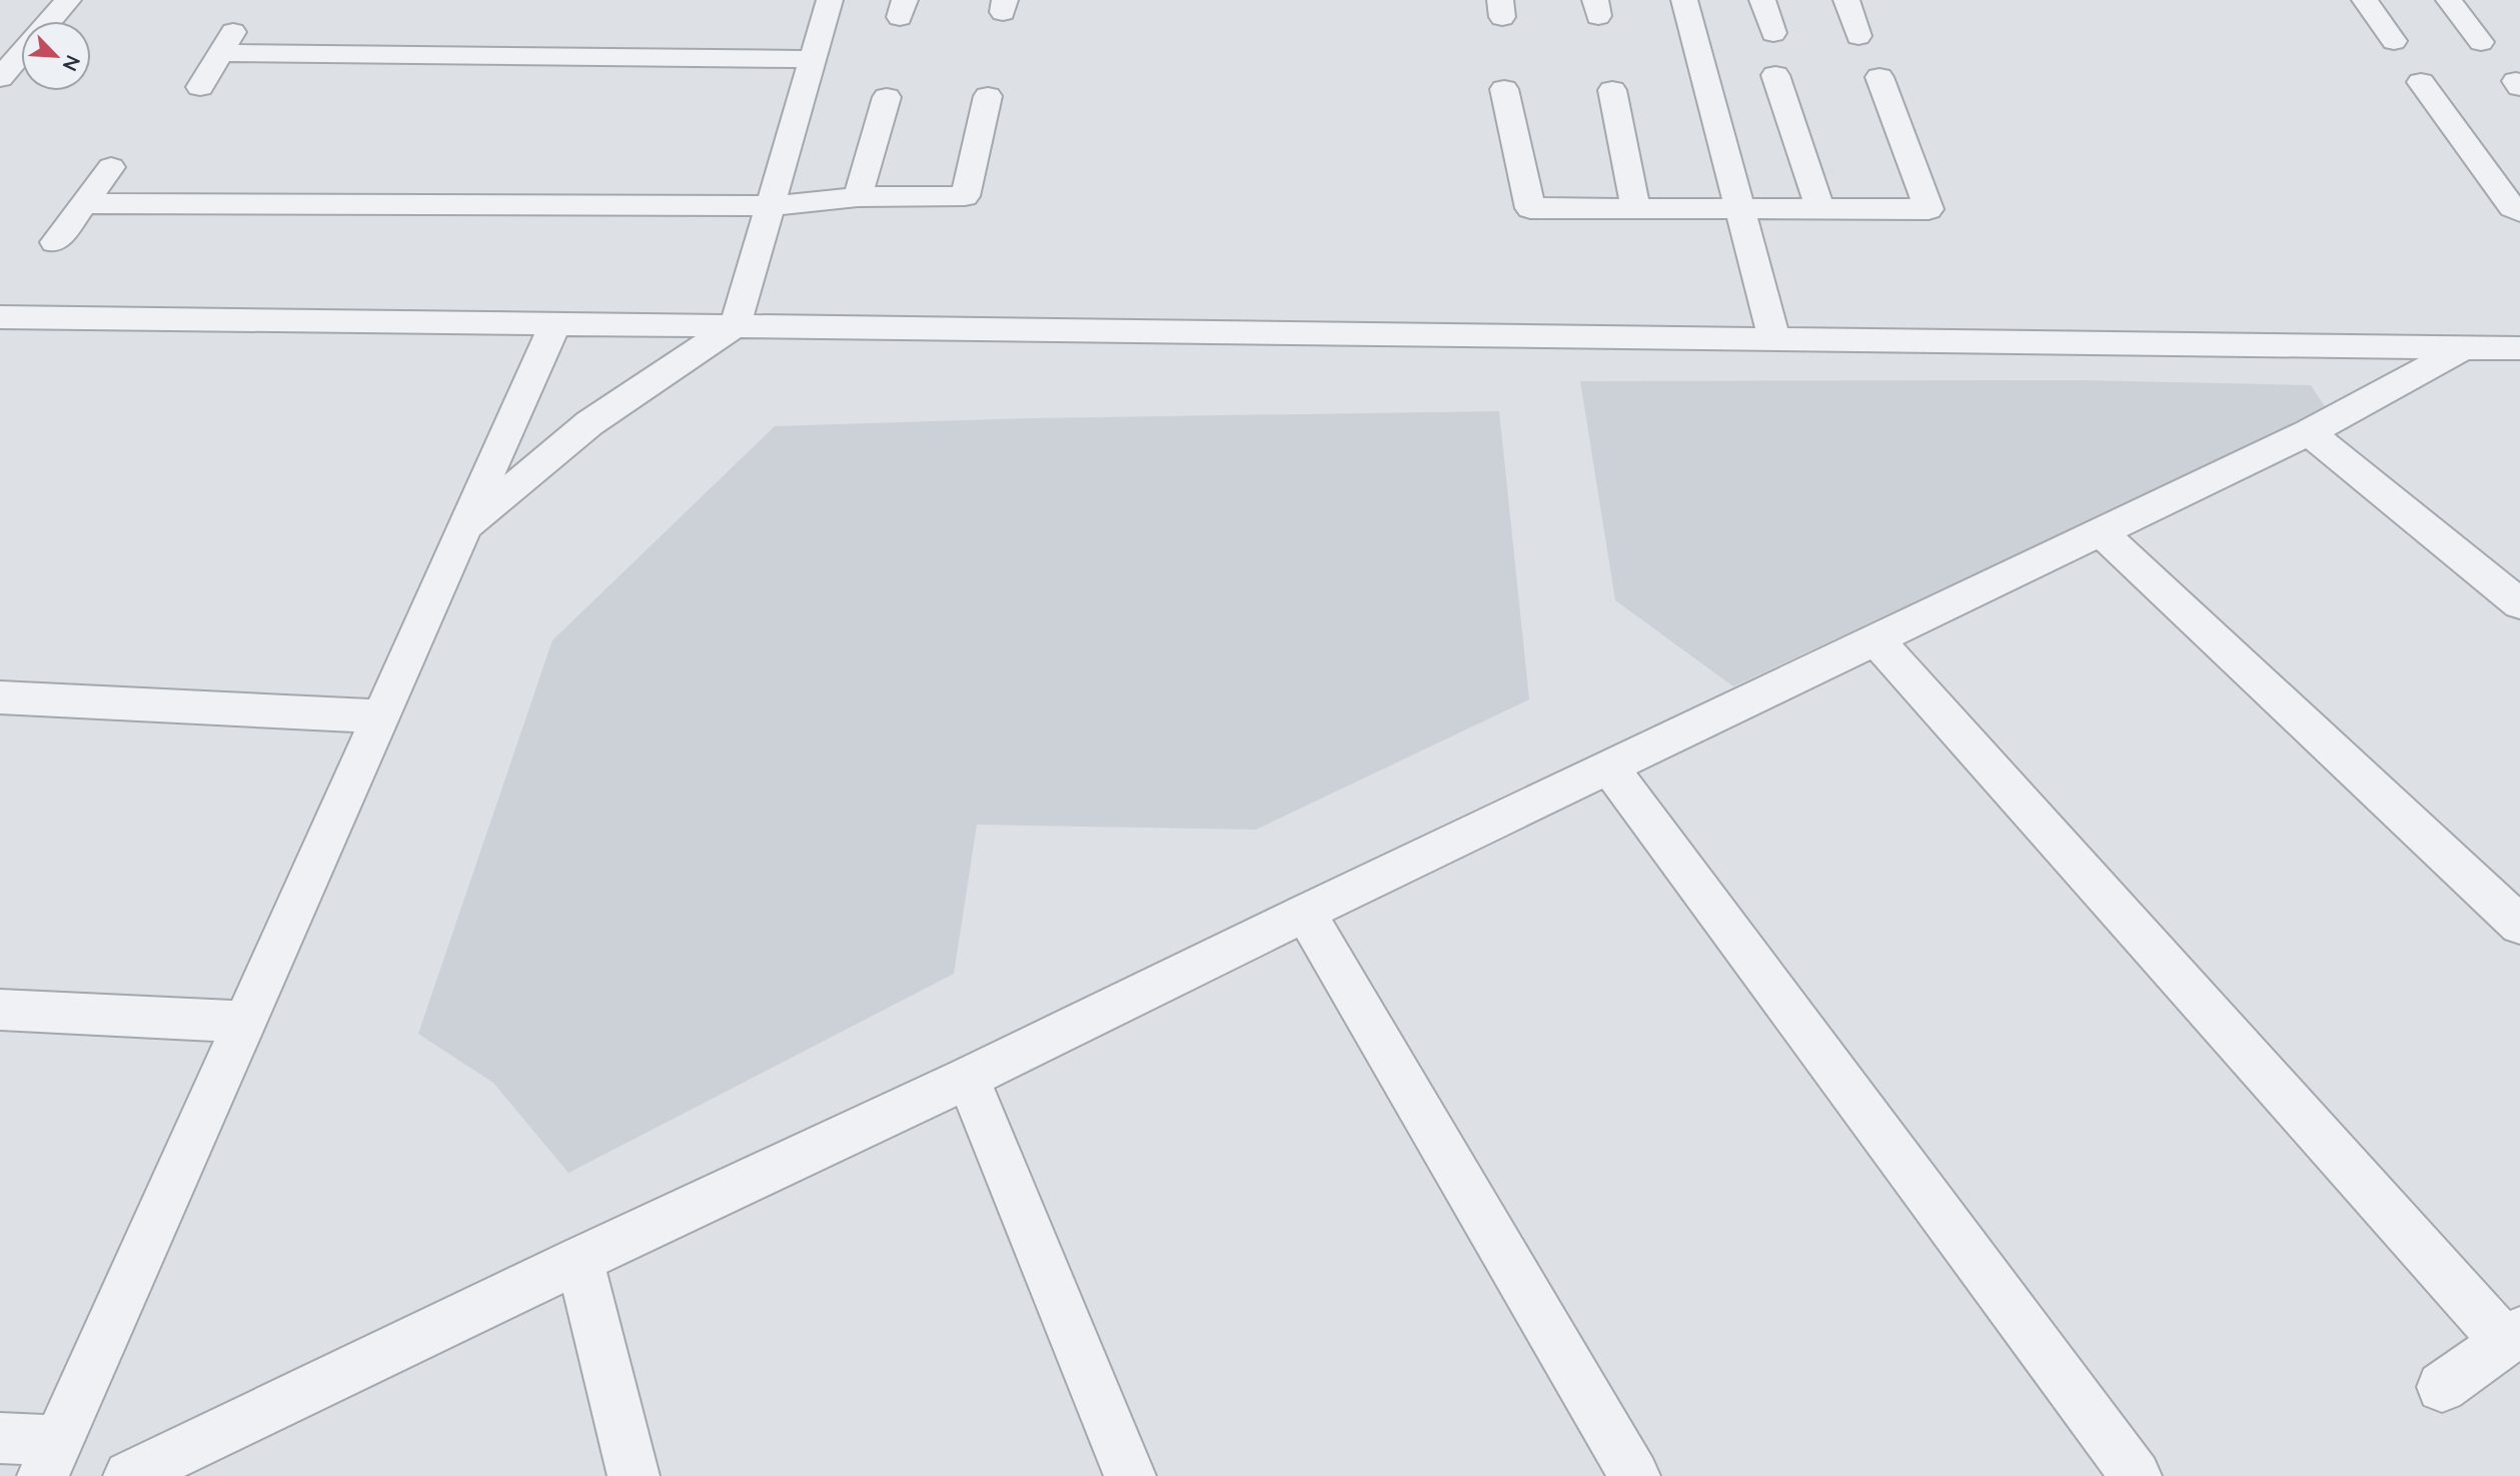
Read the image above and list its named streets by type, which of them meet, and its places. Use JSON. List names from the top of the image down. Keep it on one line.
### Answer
{"north":"bottom right"}
